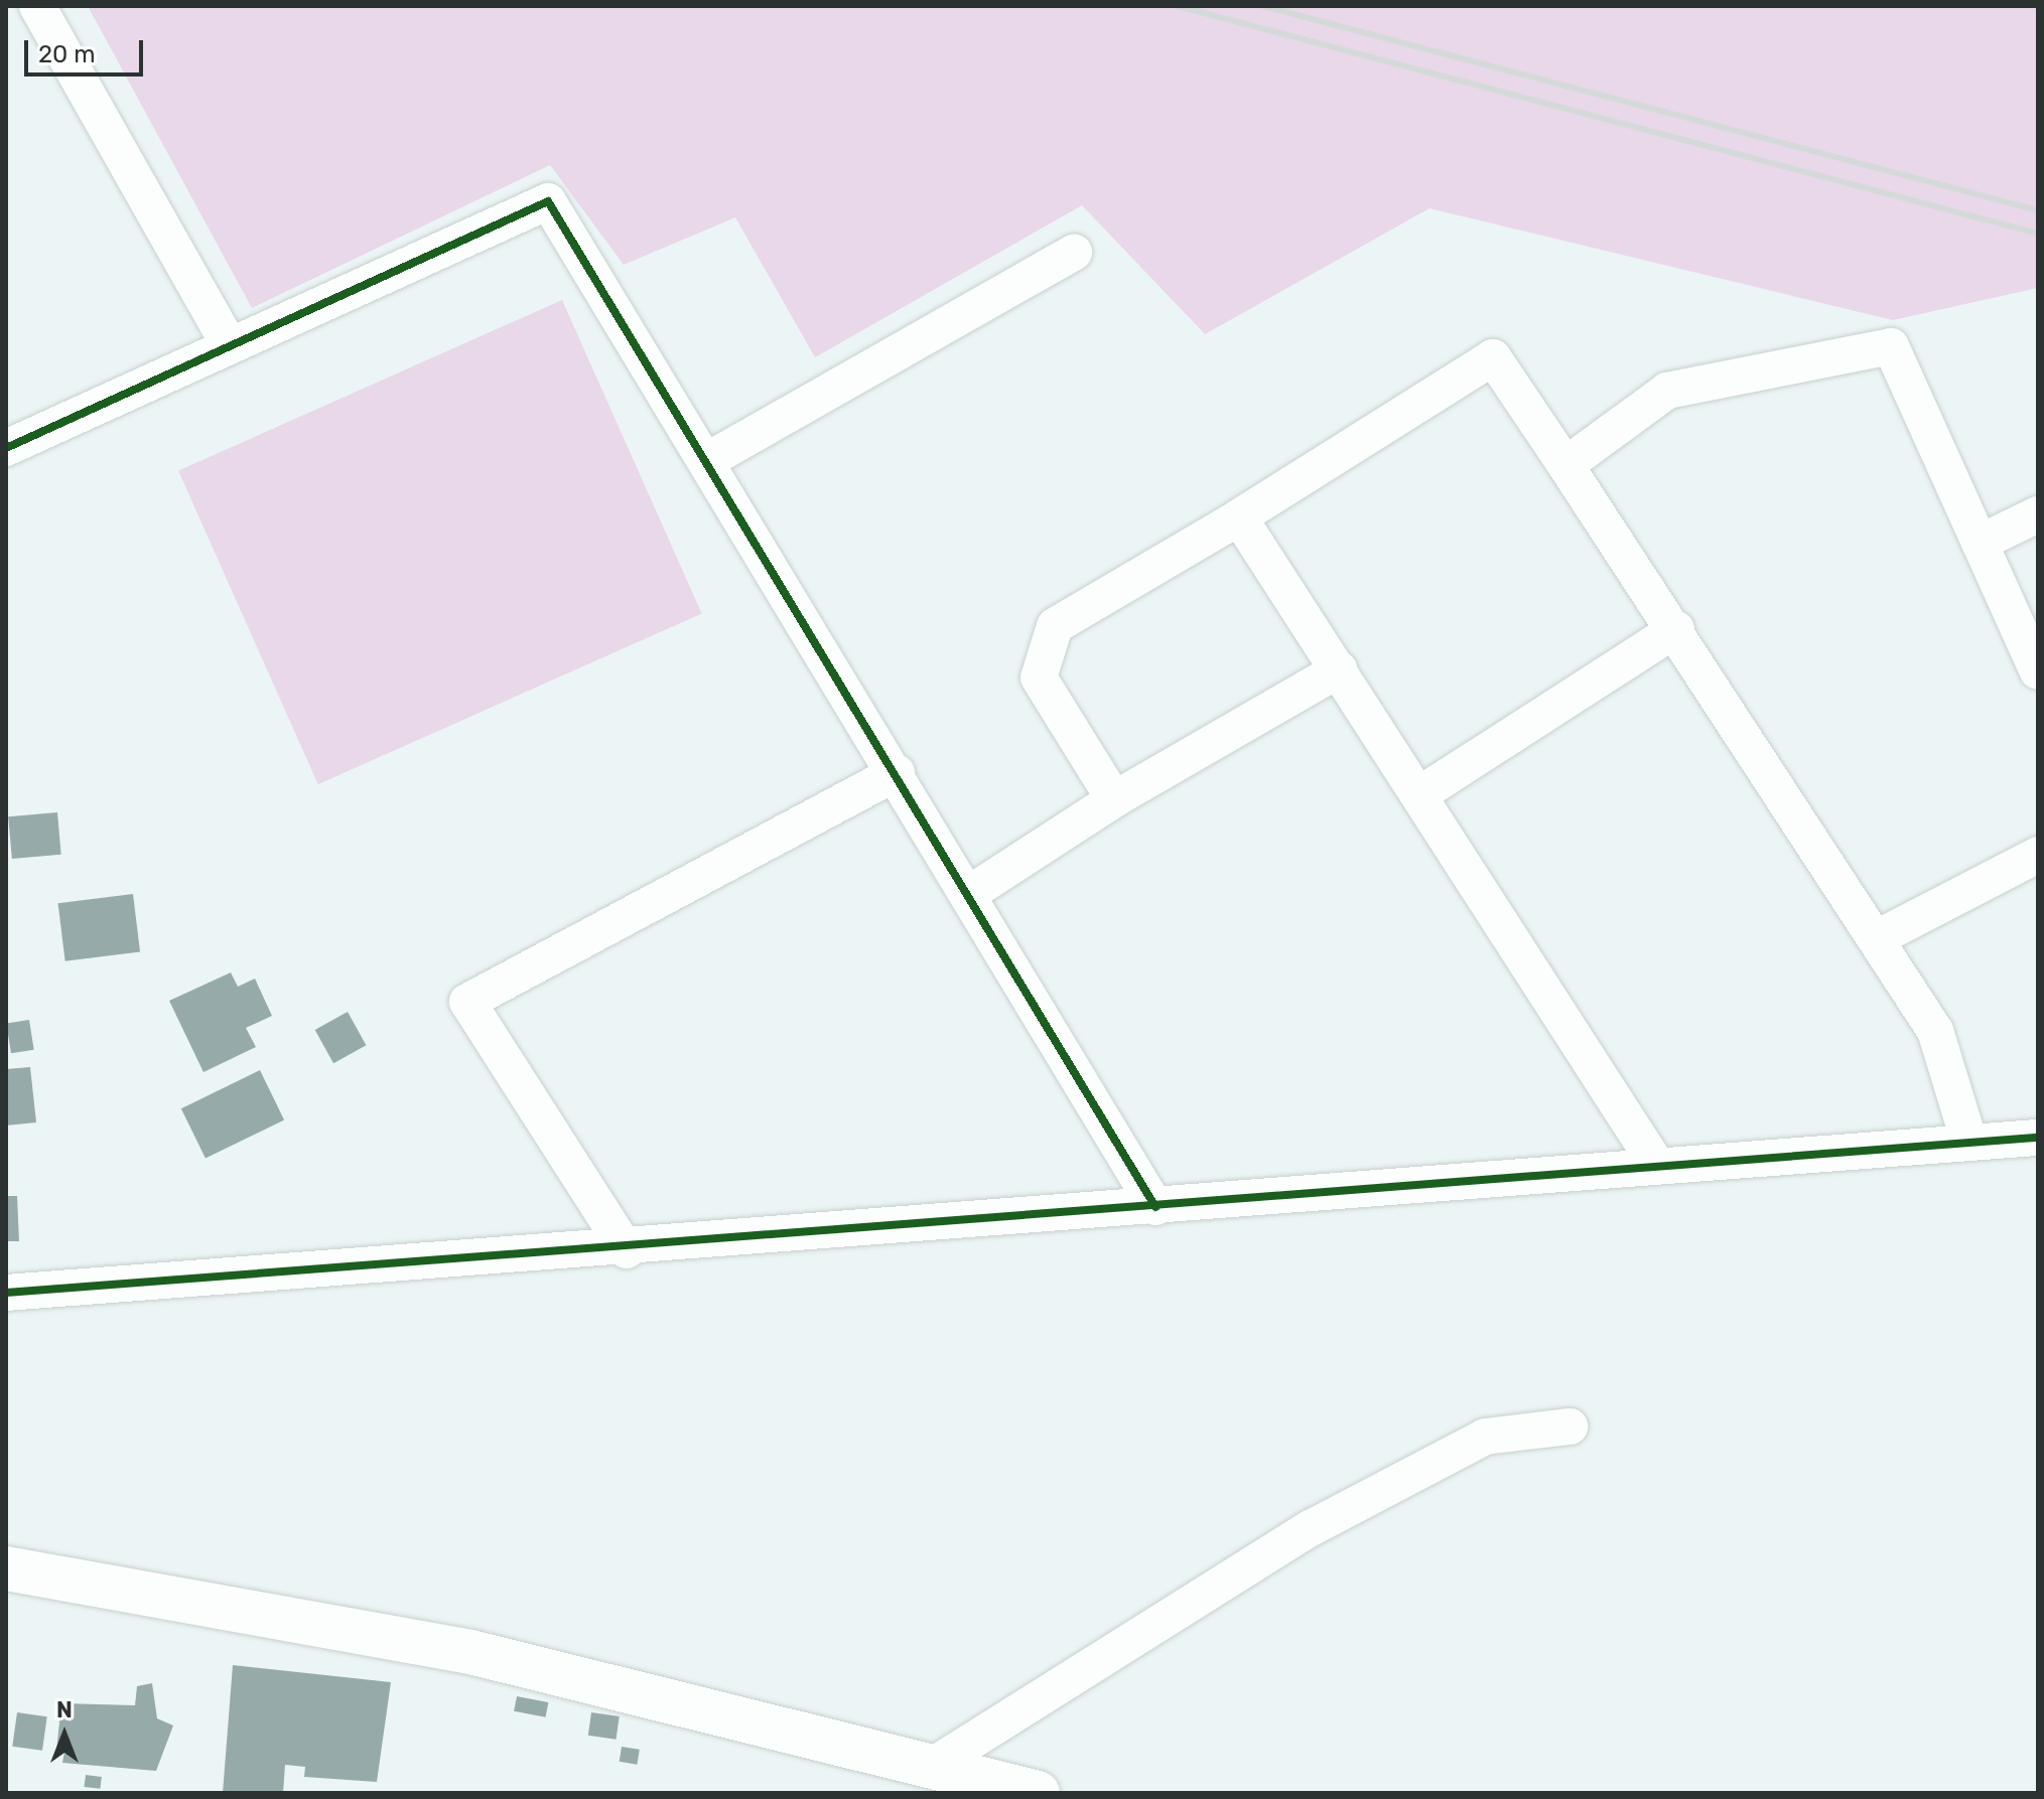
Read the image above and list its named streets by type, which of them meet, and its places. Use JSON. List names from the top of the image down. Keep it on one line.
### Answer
{"scale_bar":"20 m","north":"top"}
